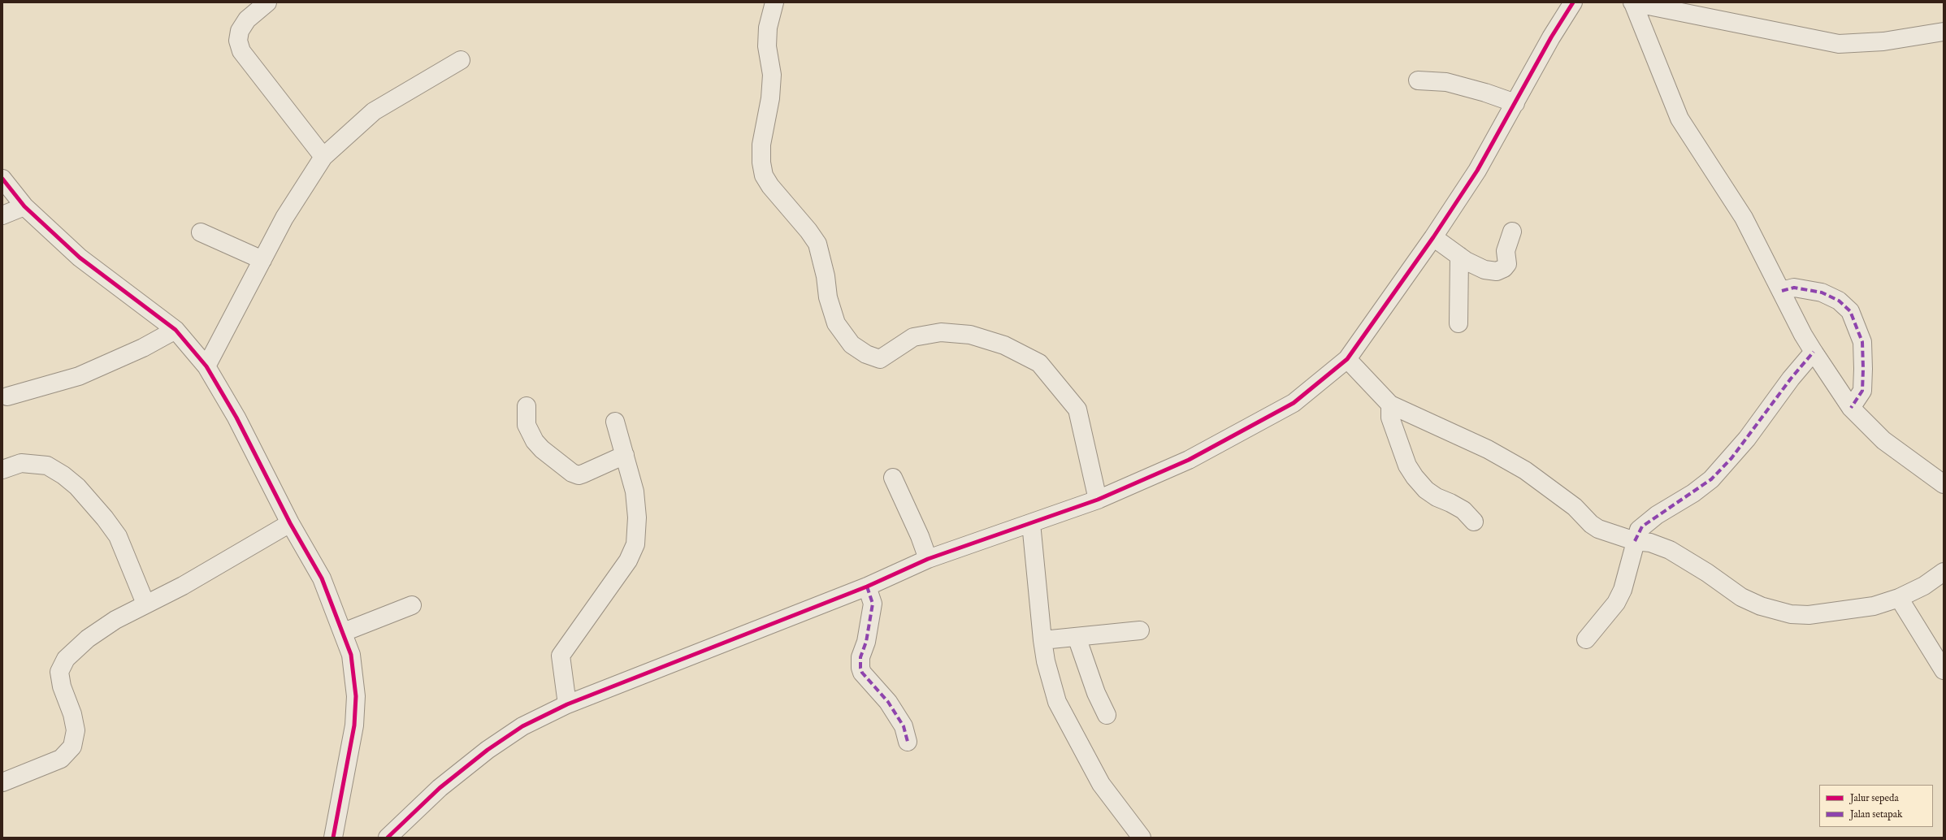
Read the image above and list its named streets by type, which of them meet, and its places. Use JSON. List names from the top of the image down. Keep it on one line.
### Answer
{"legend":["Jalur sepeda","Jalan setapak"]}
